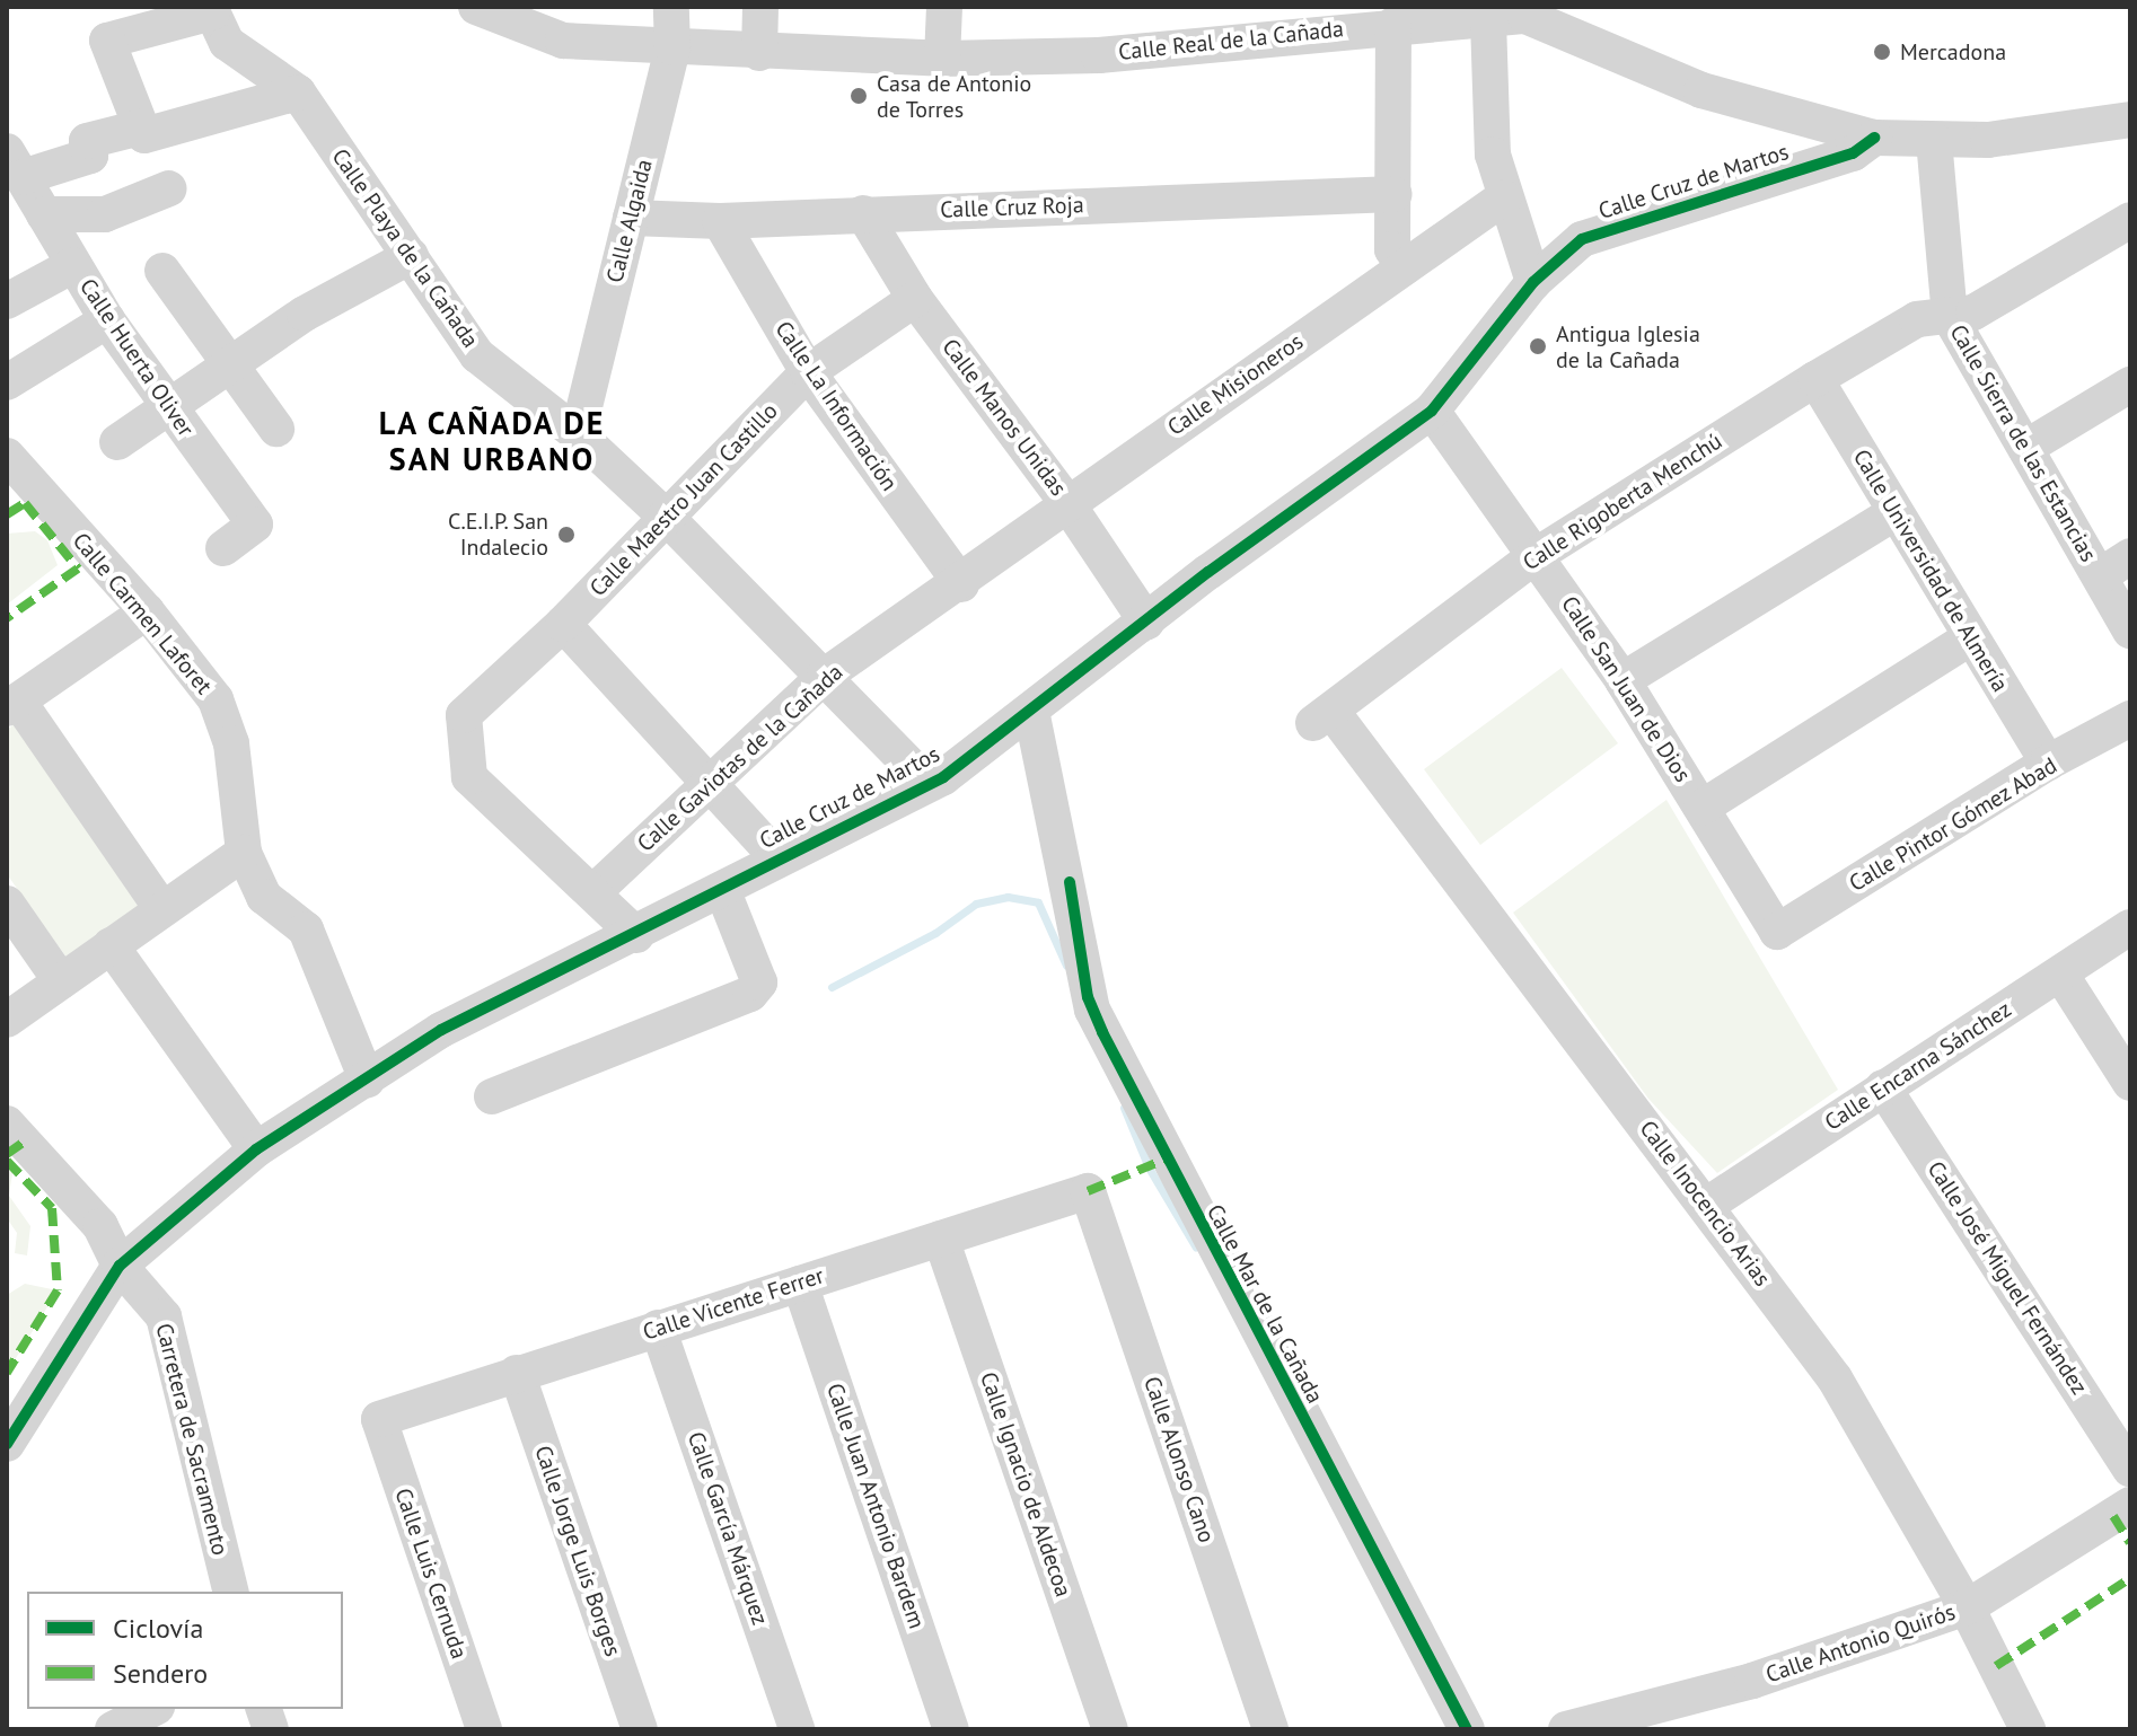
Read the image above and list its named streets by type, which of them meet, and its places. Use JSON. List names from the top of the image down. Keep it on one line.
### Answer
{"streets":{"street":["Calle Real de la Cañada","Calle Cruz de Martos","Calle Cruz Roja","Calle Algaida","Calle Playa de la Cañada","Calle Huerta Oliver","Calle Misioneros","Calle La Información","Calle Manos Unidas","Calle Sierra de las Estancias","Calle Maestro Juan Castillo","Calle Rigoberta Menchú","Calle Universidad de Almería","Calle Carmen Laforet","Calle San Juan de Dios","Calle Gaviotas de la Cañada","Calle Pintor Gómez Abad","Calle Encarna Sánchez","Calle Inocencio Arias","Calle José Miguel Fernández","Calle Vicente Ferrer","Calle Mar de la Cañada","Carretera de Sacramento","Calle Alonso Cano","Calle Ignacio de Aldecoa","Calle Juan Antonio Bardem","Calle García Márquez","Calle Jorge Luis Borges","Calle Luis Cernuda","Calle Antonio Quirós"]},"crossings":[["Calle Real de la Cañada","Calle Cruz de Martos"],["Calle Real de la Cañada","Calle Algaida"],["Calle Real de la Cañada","Calle Sierra de las Estancias"],["Calle Cruz de Martos","Calle Playa de la Cañada"],["Calle Cruz de Martos","Calle Manos Unidas"],["Calle Cruz de Martos","Calle Carmen Laforet"],["Calle Cruz de Martos","Calle San Juan de Dios"],["Calle Cruz de Martos","Calle Mar de la Cañada"],["Calle Cruz de Martos","Carretera de Sacramento"],["Calle Cruz Roja","Calle Algaida"],["Calle Cruz Roja","Calle La Información"],["Calle Cruz Roja","Calle Manos Unidas"],["Calle Algaida","Calle Playa de la Cañada"],["Calle Playa de la Cañada","Calle Maestro Juan Castillo"],["Calle Playa de la Cañada","Calle Gaviotas de la Cañada"],["Calle Misioneros","Calle Manos Unidas"],["Calle Misioneros","Calle Gaviotas de la Cañada"],["Calle La Información","Calle Maestro Juan Castillo"],["Calle La Información","Calle Gaviotas de la Cañada"],["Calle Manos Unidas","Calle Maestro Juan Castillo"],["Calle Manos Unidas","Calle Gaviotas de la Cañada"],["Calle Sierra de las Estancias","Calle Rigoberta Menchú"],["Calle Maestro Juan Castillo","Calle Gaviotas de la Cañada"],["Calle Rigoberta Menchú","Calle Universidad de Almería"],["Calle Rigoberta Menchú","Calle San Juan de Dios"],["Calle Rigoberta Menchú","Calle Inocencio Arias"],["Calle Universidad de Almería","Calle Pintor Gómez Abad"],["Calle San Juan de Dios","Calle Pintor Gómez Abad"],["Calle Encarna Sánchez","Calle Inocencio Arias"],["Calle Encarna Sánchez","Calle José Miguel Fernández"],["Calle Inocencio Arias","Calle Antonio Quirós"],["Calle Vicente Ferrer","Calle Alonso Cano"],["Calle Vicente Ferrer","Calle Ignacio de Aldecoa"],["Calle Vicente Ferrer","Calle Juan Antonio Bardem"],["Calle Vicente Ferrer","Calle García Márquez"],["Calle Vicente Ferrer","Calle Jorge Luis Borges"],["Calle Vicente Ferrer","Calle Luis Cernuda"]],"districts":["LA CAÑADA DE SAN URBANO"],"places":["Mercadona","Casa de Antonio de Torres","Antigua Iglesia de la Cañada","C.E.I.P. San Indalecio"],"legend":["Ciclovía","Sendero"]}
